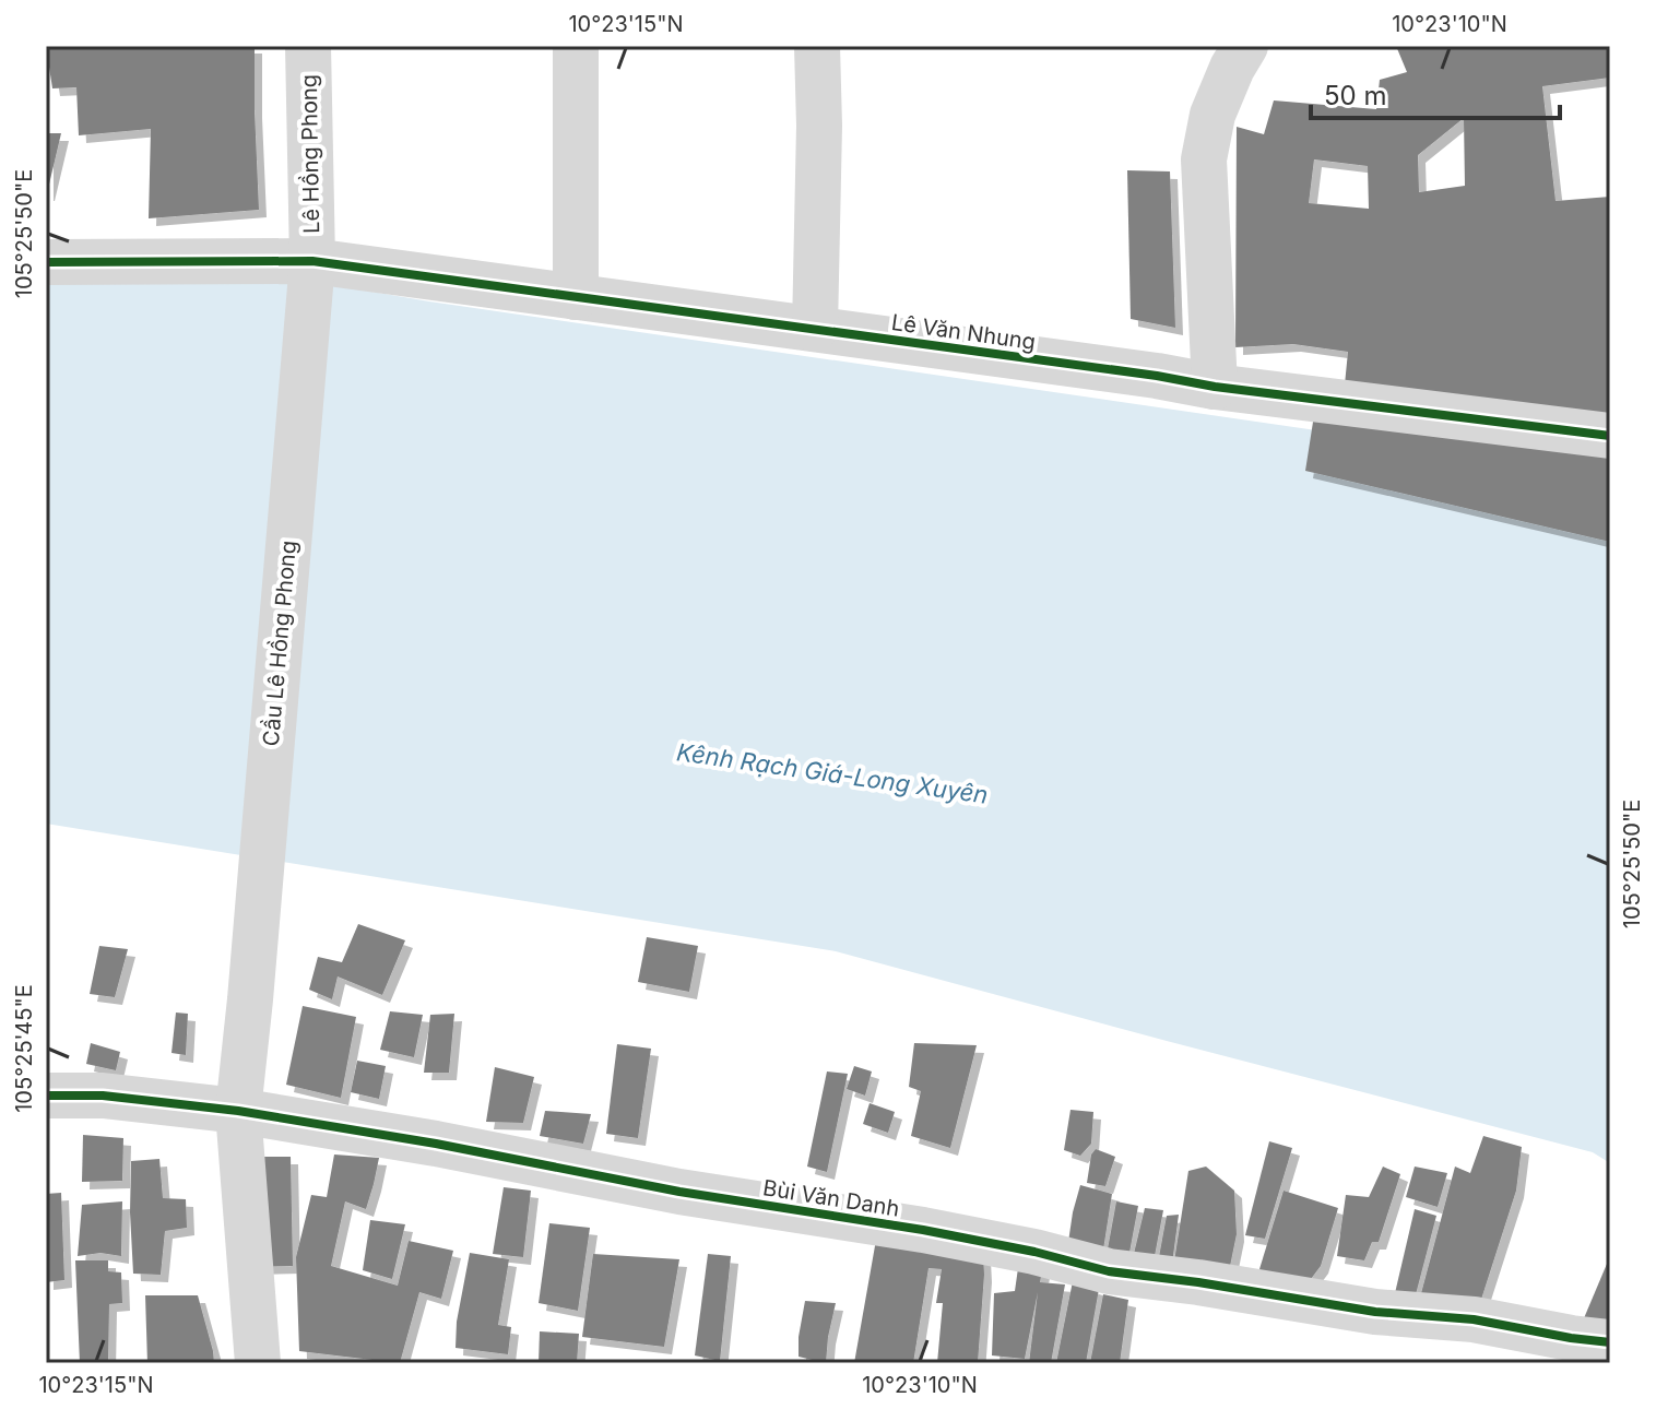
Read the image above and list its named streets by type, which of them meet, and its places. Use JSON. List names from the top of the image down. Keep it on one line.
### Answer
{"streets":{"street":["Lê Hồng Phong","Lê Văn Nhung","Cầu Lê Hồng Phong","Bùi Văn Danh"]},"crossings":[["Lê Hồng Phong","Lê Văn Nhung"],["Lê Hồng Phong","Cầu Lê Hồng Phong"],["Lê Văn Nhung","Cầu Lê Hồng Phong"],["Cầu Lê Hồng Phong","Bùi Văn Danh"]],"water":["Kênh Rạch Giá-Long Xuyên"],"scale_bar":"50 m","coordinates":["10°23'15\"N","10°23'10\"N","105°25'50\"E","105°25'45\"E"]}
